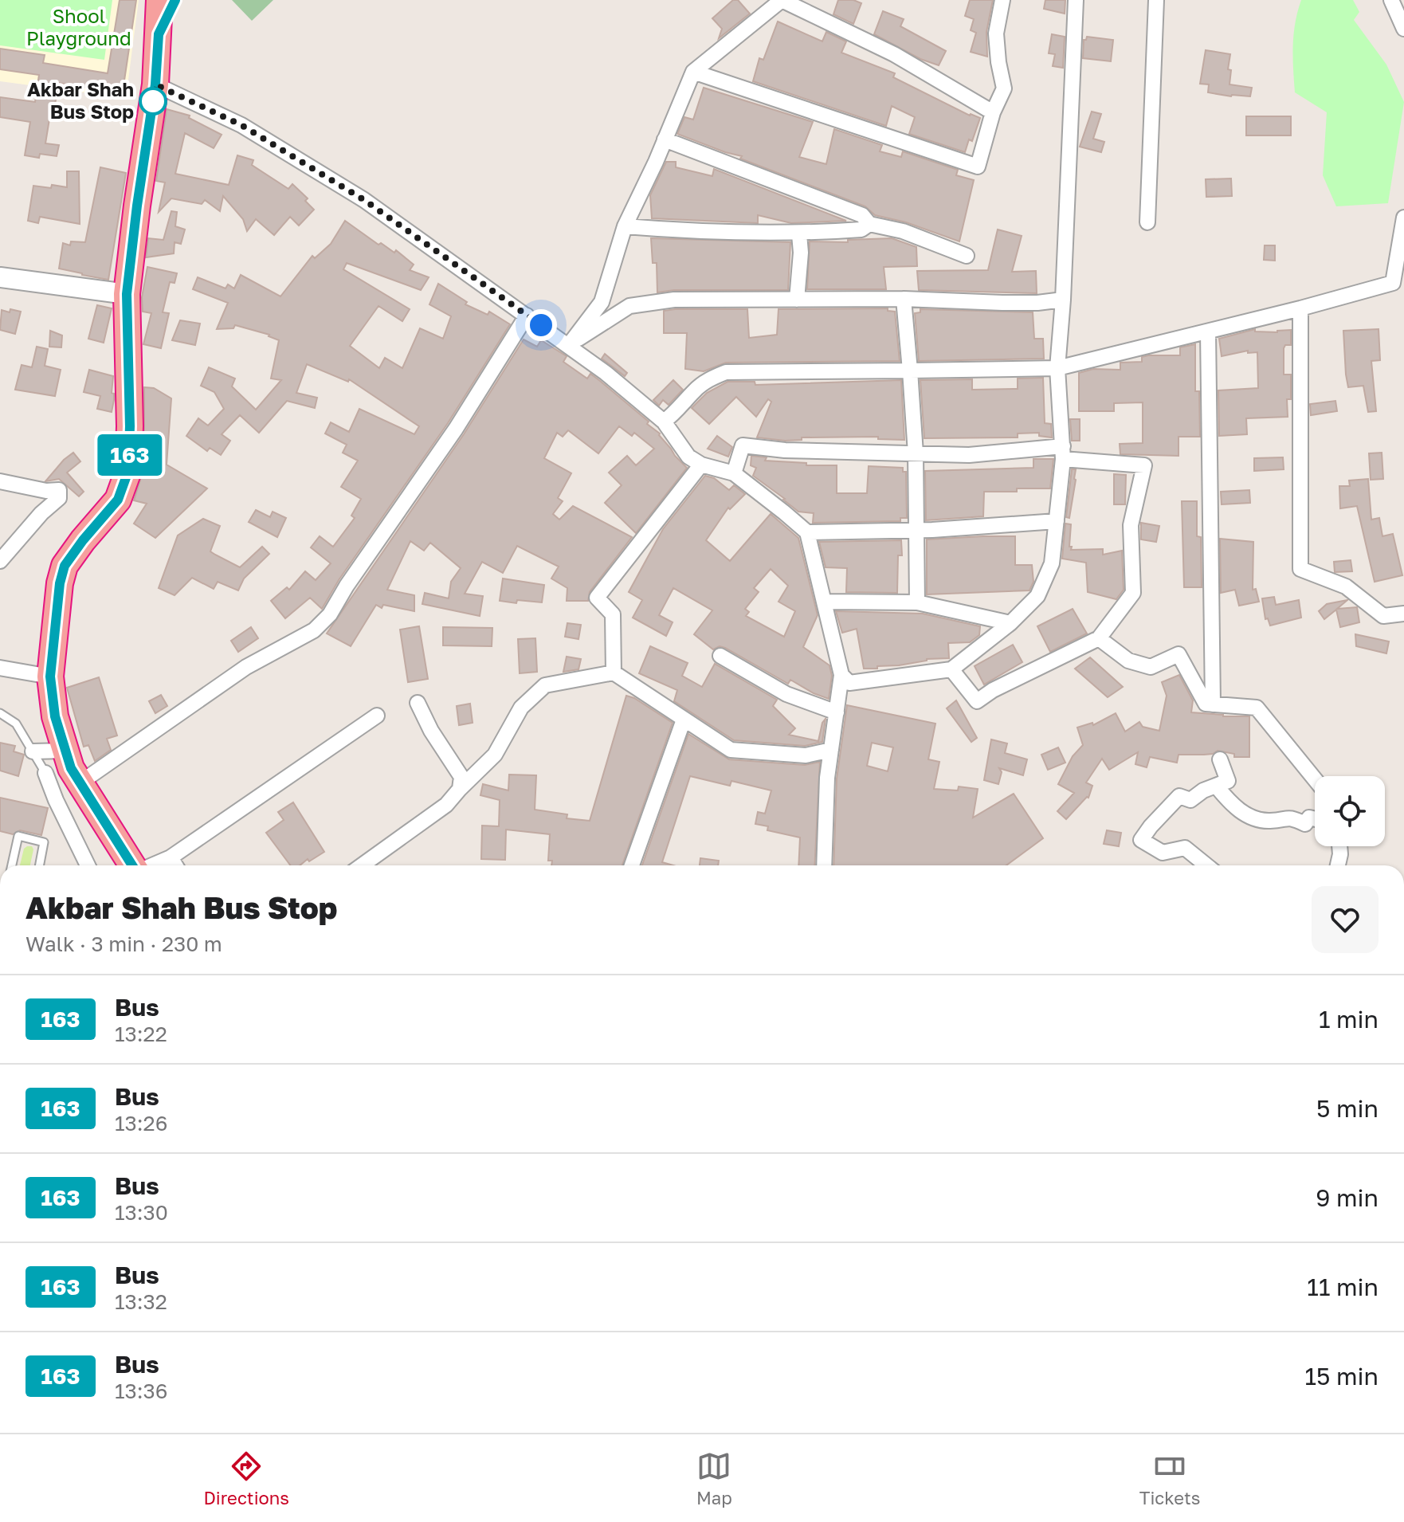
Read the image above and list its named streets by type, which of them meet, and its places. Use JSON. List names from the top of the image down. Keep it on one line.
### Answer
{"parks":["Shool Playground"],"places":["Akbar Shah Bus Stop"],"lines":["bus line 163"],"page":{"on_map":"163","heading":["Akbar Shah Bus Stop","Walk · 3 min · 230 m"],"list":[{"mark":"163","name":"Bus","note":"13:22","value":"1 min"},{"mark":"163","name":"Bus","note":"13:26","value":"5 min"},{"mark":"163","name":"Bus","note":"13:30","value":"9 min"},{"mark":"163","name":"Bus","note":"13:32","value":"11 min"},{"mark":"163","name":"Bus","note":"13:36","value":"15 min"}],"tabs":["Directions","Map","Tickets"]}}
